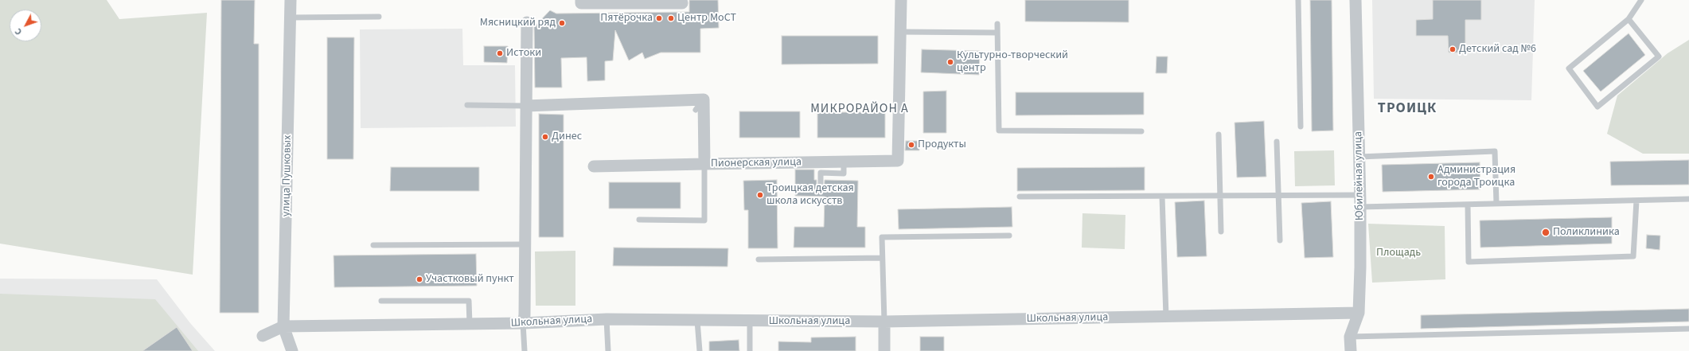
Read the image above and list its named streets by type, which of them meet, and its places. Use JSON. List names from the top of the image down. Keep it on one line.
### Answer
{"streets":{"street":["Пионерская улица","улица Пушковых","Юбилейная улица","Школьная улица"]},"crossings":[["улица Пушковых","Школьная улица"],["Юбилейная улица","Школьная улица"]],"districts":["МИКРОРАЙОН А","ТРОИЦК"],"parks":["Площадь"],"places":["Пятёрочка","Центр МоСТ","Мясницкий ряд","Детский сад №6","Истоки","Культурно-творческий центр","Динес","Продукты","Администрация города Троицка","Троицкая детская школа искусств","Поликлиника","Участковый пункт"],"north":"bottom left"}
